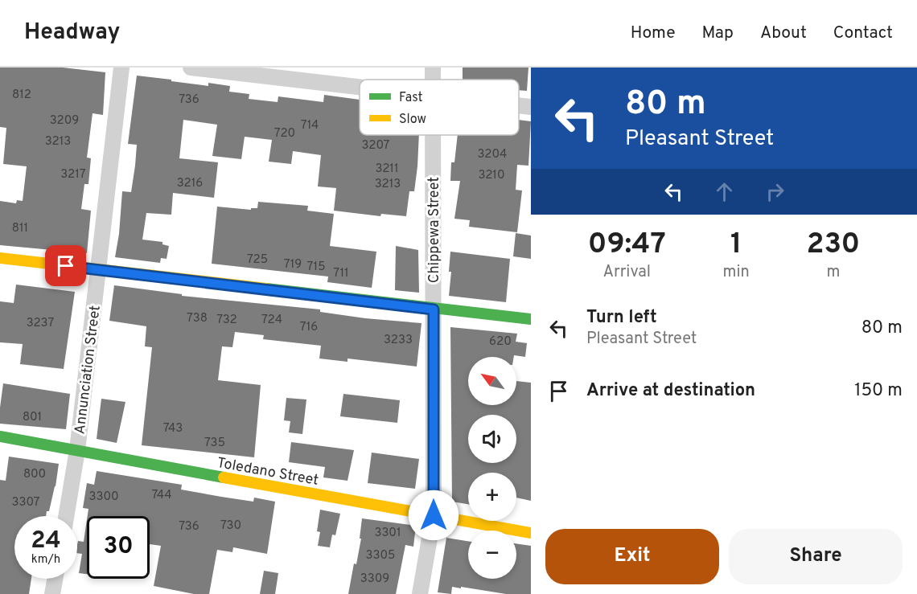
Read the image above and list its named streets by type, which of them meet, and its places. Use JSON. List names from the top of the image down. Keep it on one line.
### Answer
{"streets":{"street":["Chippewa Street","Annunciation Street","Toledano Street"]},"crossings":[["Chippewa Street","Toledano Street"],["Annunciation Street","Toledano Street"]],"house_numbers":["812","736","3209","714","720","3213","3207","3204","3211","3217","3210","3216","3213","811","725","719","715","711","738","732","724","3237","716","3233","620","801","743","735","800","744","3300","3307","730","736","3301","3305","3309"],"legend":["Fast","Slow"],"north":"top left","page":{"header":"Headway","nav":["Home","Map","About","Contact"],"turn":["80 m","Pleasant Street"],"eta":["09:47","Arrival","1","min","230","m"],"list":[{"name":"Turn left","note":"Pleasant Street","value":"80 m"},{"name":"Arrive at destination","value":"150 m"}],"map_buttons":["+","−"],"speed":"24 km/h","limit":"30","buttons":["Exit","Share"]}}
